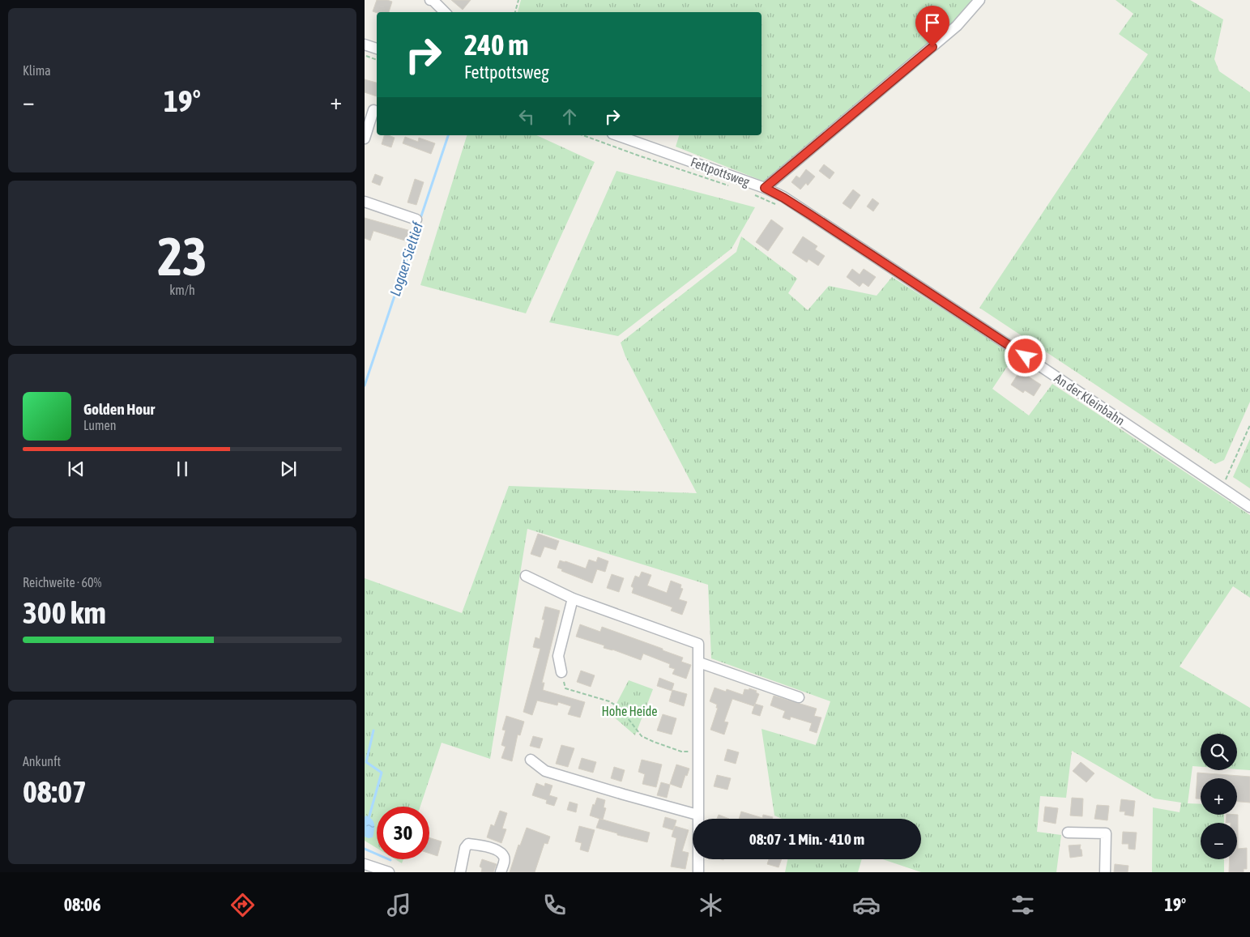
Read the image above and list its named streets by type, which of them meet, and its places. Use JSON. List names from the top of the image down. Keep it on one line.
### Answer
{"streets":{"street":["Fettpottsweg","An der Kleinbahn"]},"crossings":[["Fettpottsweg","An der Kleinbahn"]],"water":["Logaer Sieltief"],"parks":["Hohe Heide"],"page":{"tile":["Klima",["23","km/h"],["Reichweite · 60%","300 km"],["Ankunft","08:07"]],"turn":["240 m","Fettpottsweg"],"heat":["−","19°","+"],"song":["Golden Hour","Lumen"],"map_buttons":["+","−"],"limit":"30","trip":"08:07 · 1 Min. · 410 m","tabs":["08:06","19°"]}}
